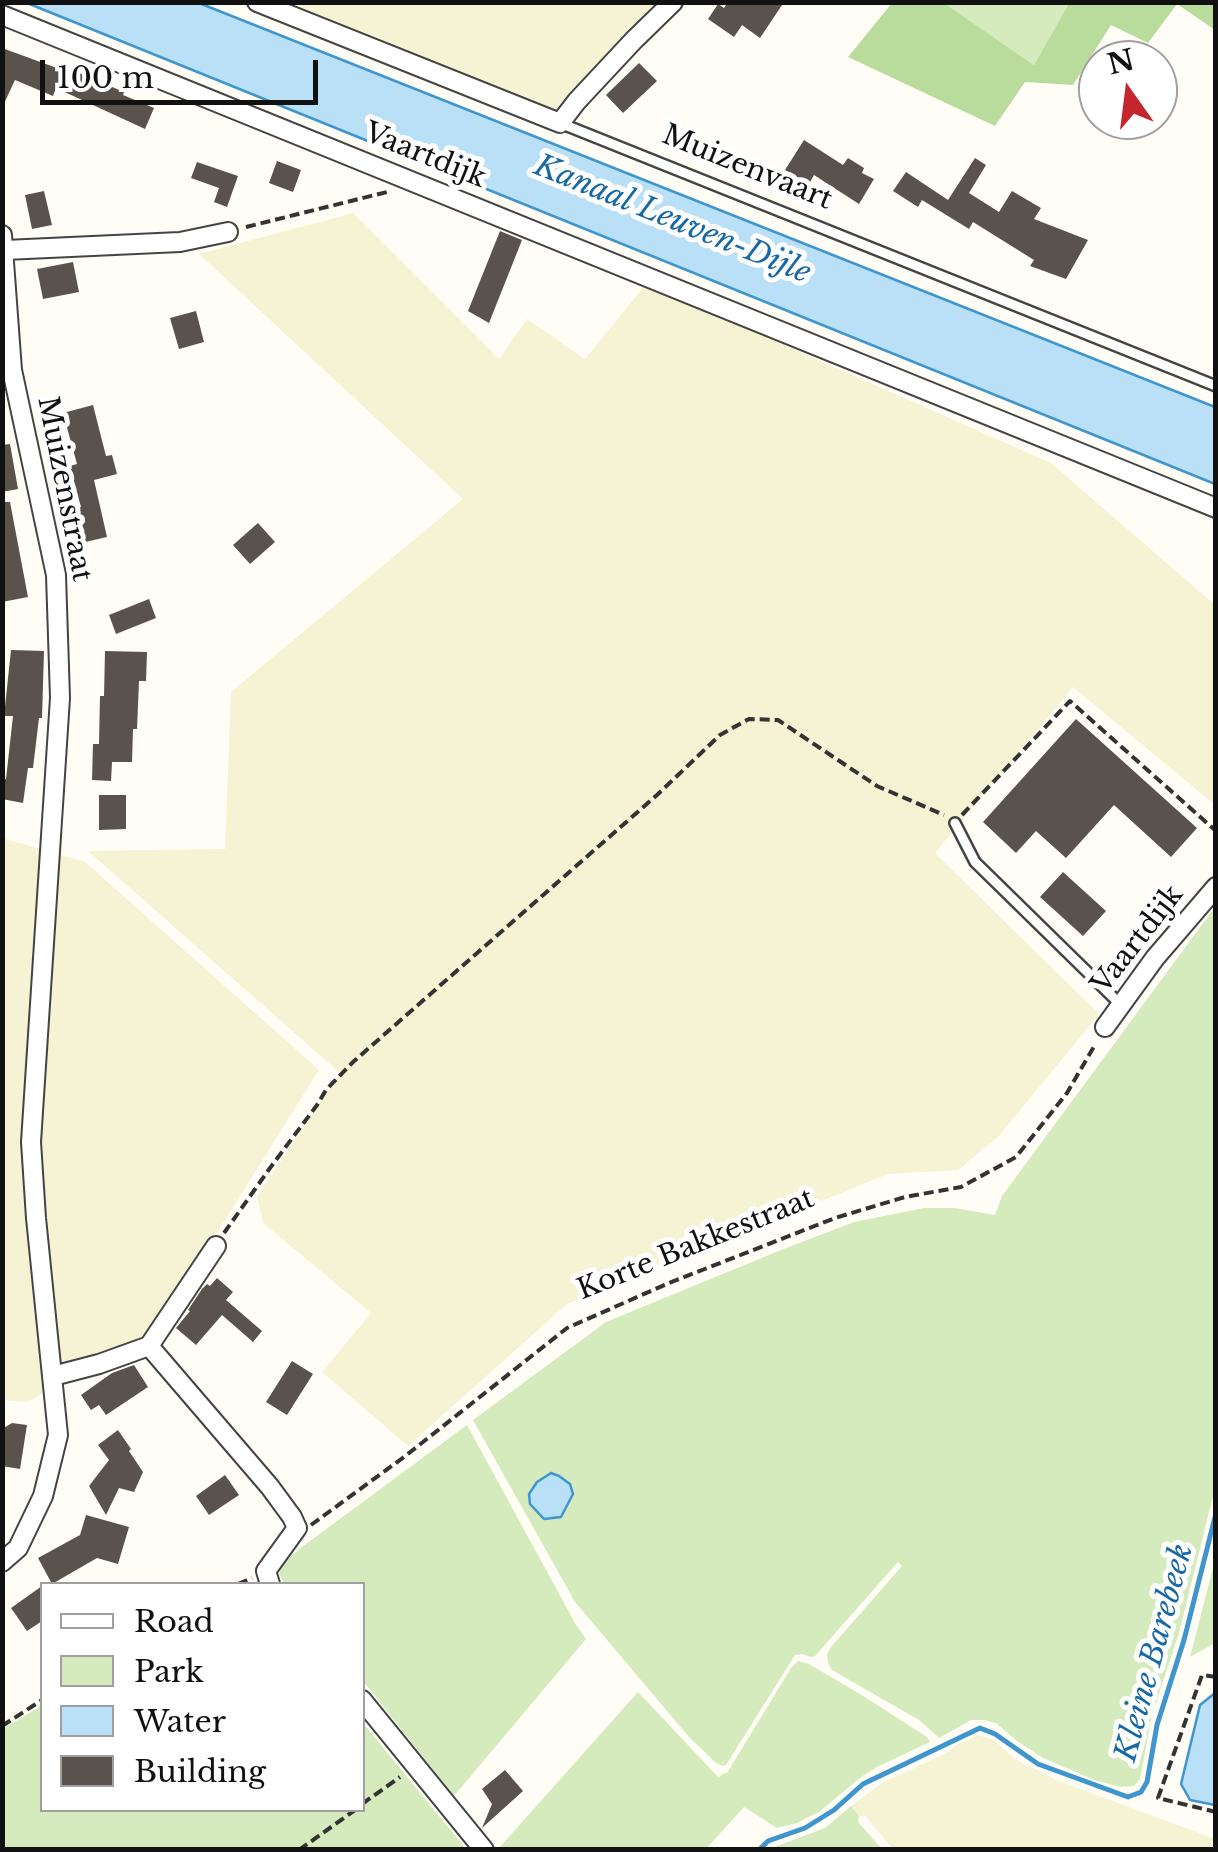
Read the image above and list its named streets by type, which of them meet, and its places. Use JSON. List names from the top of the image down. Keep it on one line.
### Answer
{"streets":{"street":["Vaartdijk","Muizenvaart","Muizenstraat"],"path":["Korte Bakkestraat"]},"crossings":[["Vaartdijk","Korte Bakkestraat"]],"water":["Kanaal Leuven-Dijle","Kleine Barebeek"],"legend":["Road","Park","Water","Building"],"scale_bar":"100 m","north":"top"}
